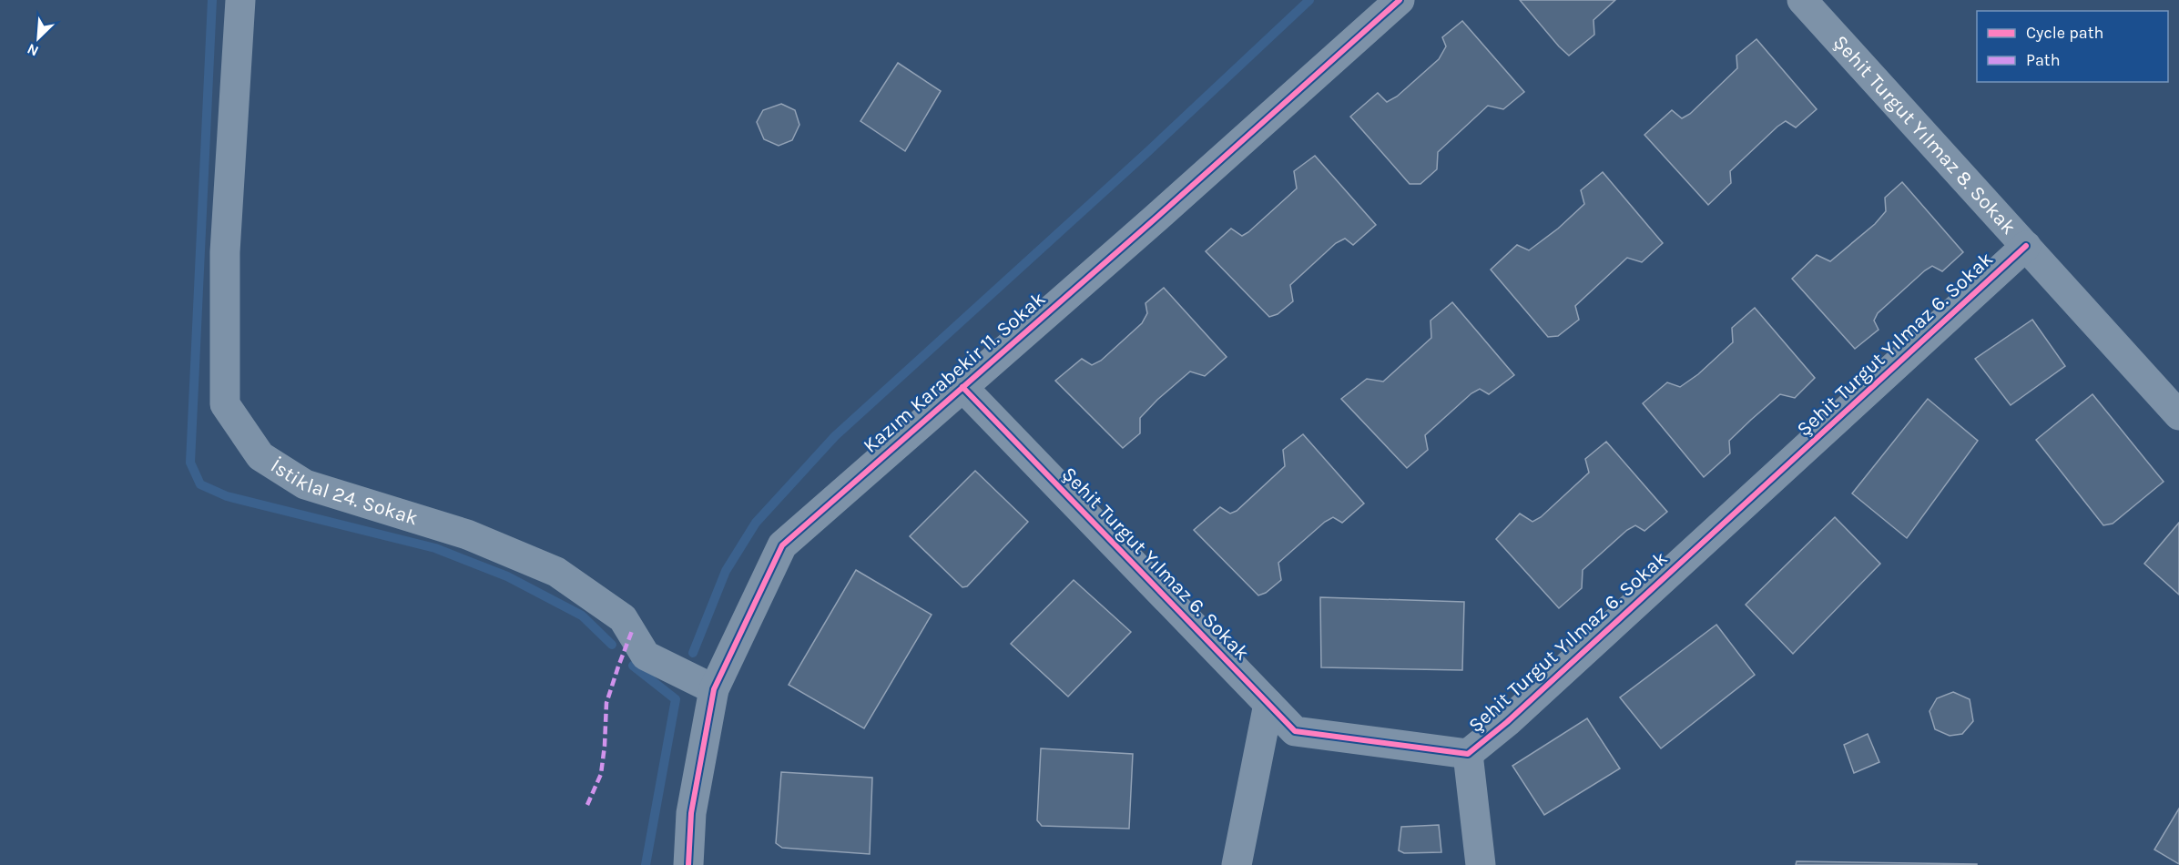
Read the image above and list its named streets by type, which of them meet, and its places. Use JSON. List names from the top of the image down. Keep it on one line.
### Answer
{"streets":{"street":["Şehit Turgut Yılmaz 8. Sokak","Şehit Turgut Yılmaz 6. Sokak","Kazım Karabekir 11. Sokak","İstiklal 24. Sokak"]},"crossings":[["Şehit Turgut Yılmaz 8. Sokak","Şehit Turgut Yılmaz 6. Sokak"],["Şehit Turgut Yılmaz 6. Sokak","Kazım Karabekir 11. Sokak"],["Kazım Karabekir 11. Sokak","İstiklal 24. Sokak"]],"legend":["Cycle path","Path"],"north":"bottom left"}
